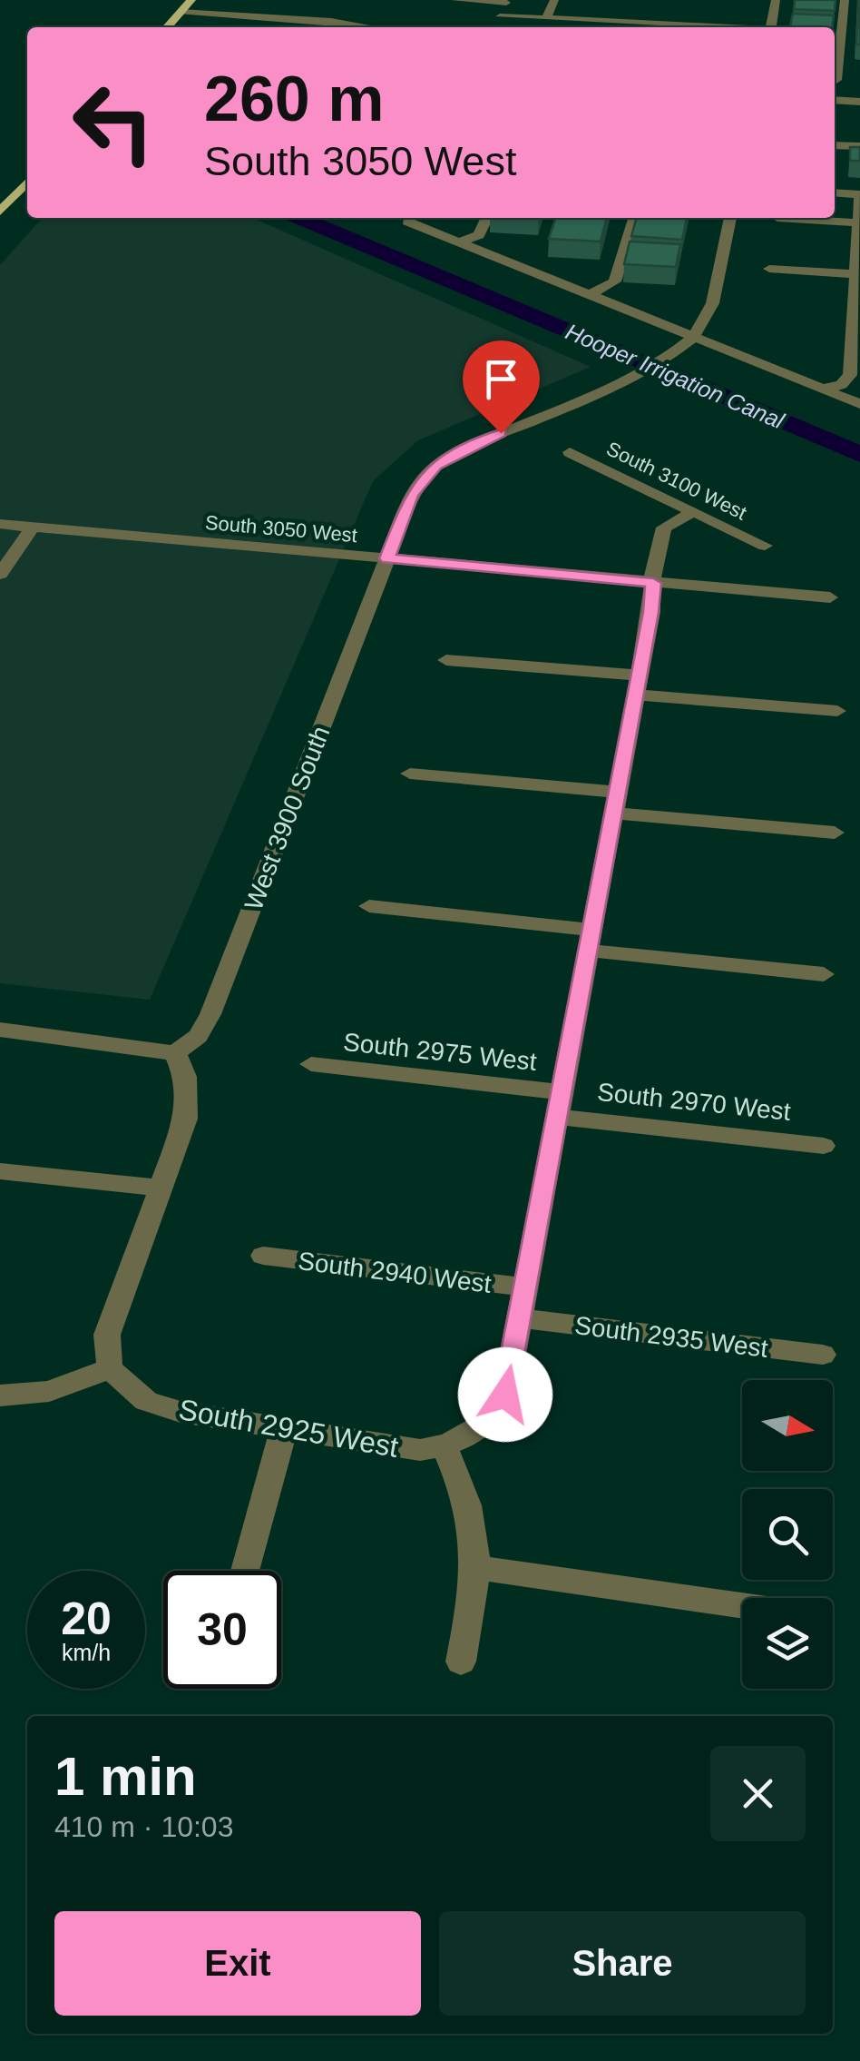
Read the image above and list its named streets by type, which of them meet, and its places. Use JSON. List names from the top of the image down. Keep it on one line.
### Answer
{"streets":{"street":["South 3100 West","South 3050 West","West 3900 South","South 2975 West","South 2970 West","South 2940 West","South 2935 West","South 2925 West"]},"crossings":[["South 3050 West","West 3900 South"],["South 2975 West","South 2970 West"]],"water":["Hooper Irrigation Canal"],"north":"right","page":{"turn":["260 m","South 3050 West"],"speed":"20 km/h","limit":"30","heading":["1 min","410 m · 10:03"],"buttons":["Exit","Share"]}}
